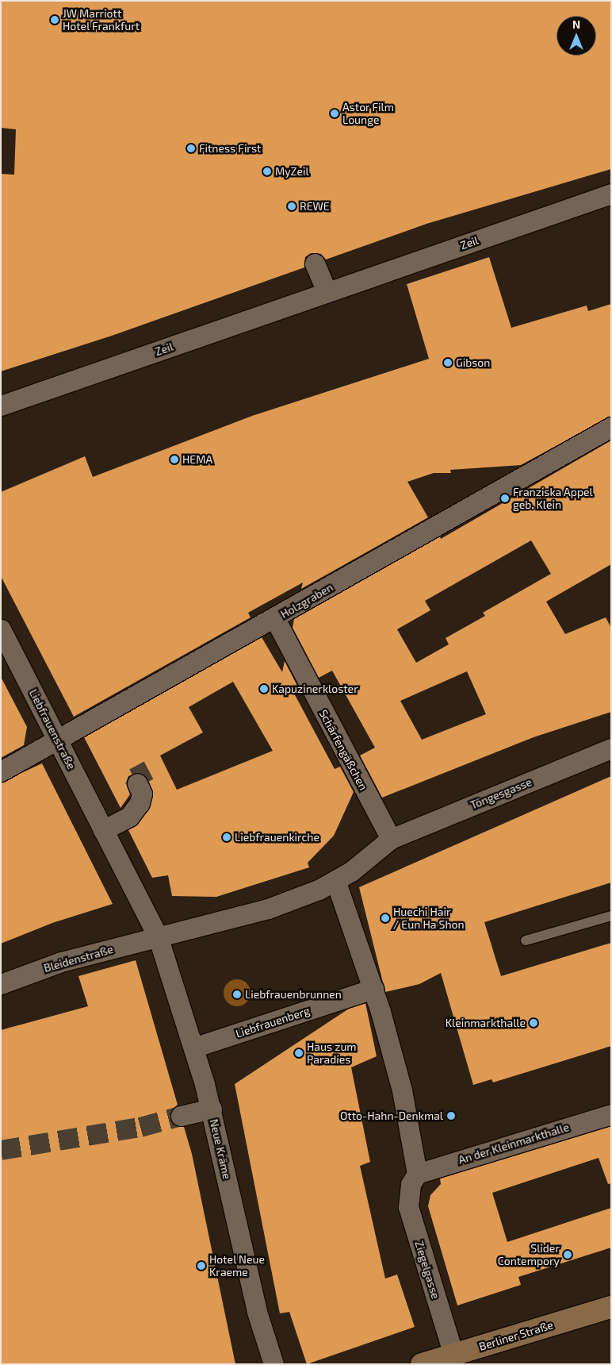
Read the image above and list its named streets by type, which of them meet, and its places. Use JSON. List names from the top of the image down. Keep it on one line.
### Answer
{"streets":{"main road":["Berliner Straße"],"street":["Zeil","Holzgraben","Liebfrauenstraße","Schärfengäßchen","Töngesgasse","Bleidenstraße","Liebfrauenberg","An der Kleinmarkthalle","Neue Kräme","Ziegelgasse"]},"crossings":[["Holzgraben","Liebfrauenstraße"],["Holzgraben","Schärfengäßchen"],["Liebfrauenstraße","Bleidenstraße"],["Liebfrauenstraße","Neue Kräme"],["Schärfengäßchen","Töngesgasse"],["Bleidenstraße","Neue Kräme"],["Liebfrauenberg","Neue Kräme"],["An der Kleinmarkthalle","Ziegelgasse"],["Ziegelgasse","Berliner Straße"]],"places":["JW Marriott Hotel Frankfurt","Astor Film Lounge","Fitness First","MyZeil","REWE","Gibson","HEMA","Franziska Appel geb. Klein","Kapuzinerkloster","Liebfrauenkirche","Huechi Hair / Eun Ha Shon","Liebfrauenbrunnen","Kleinmarkthalle","Haus zum Paradies","Otto-Hahn-Denkmal","Slider Contempory","Hotel Neue Kraeme"],"north":"top"}
